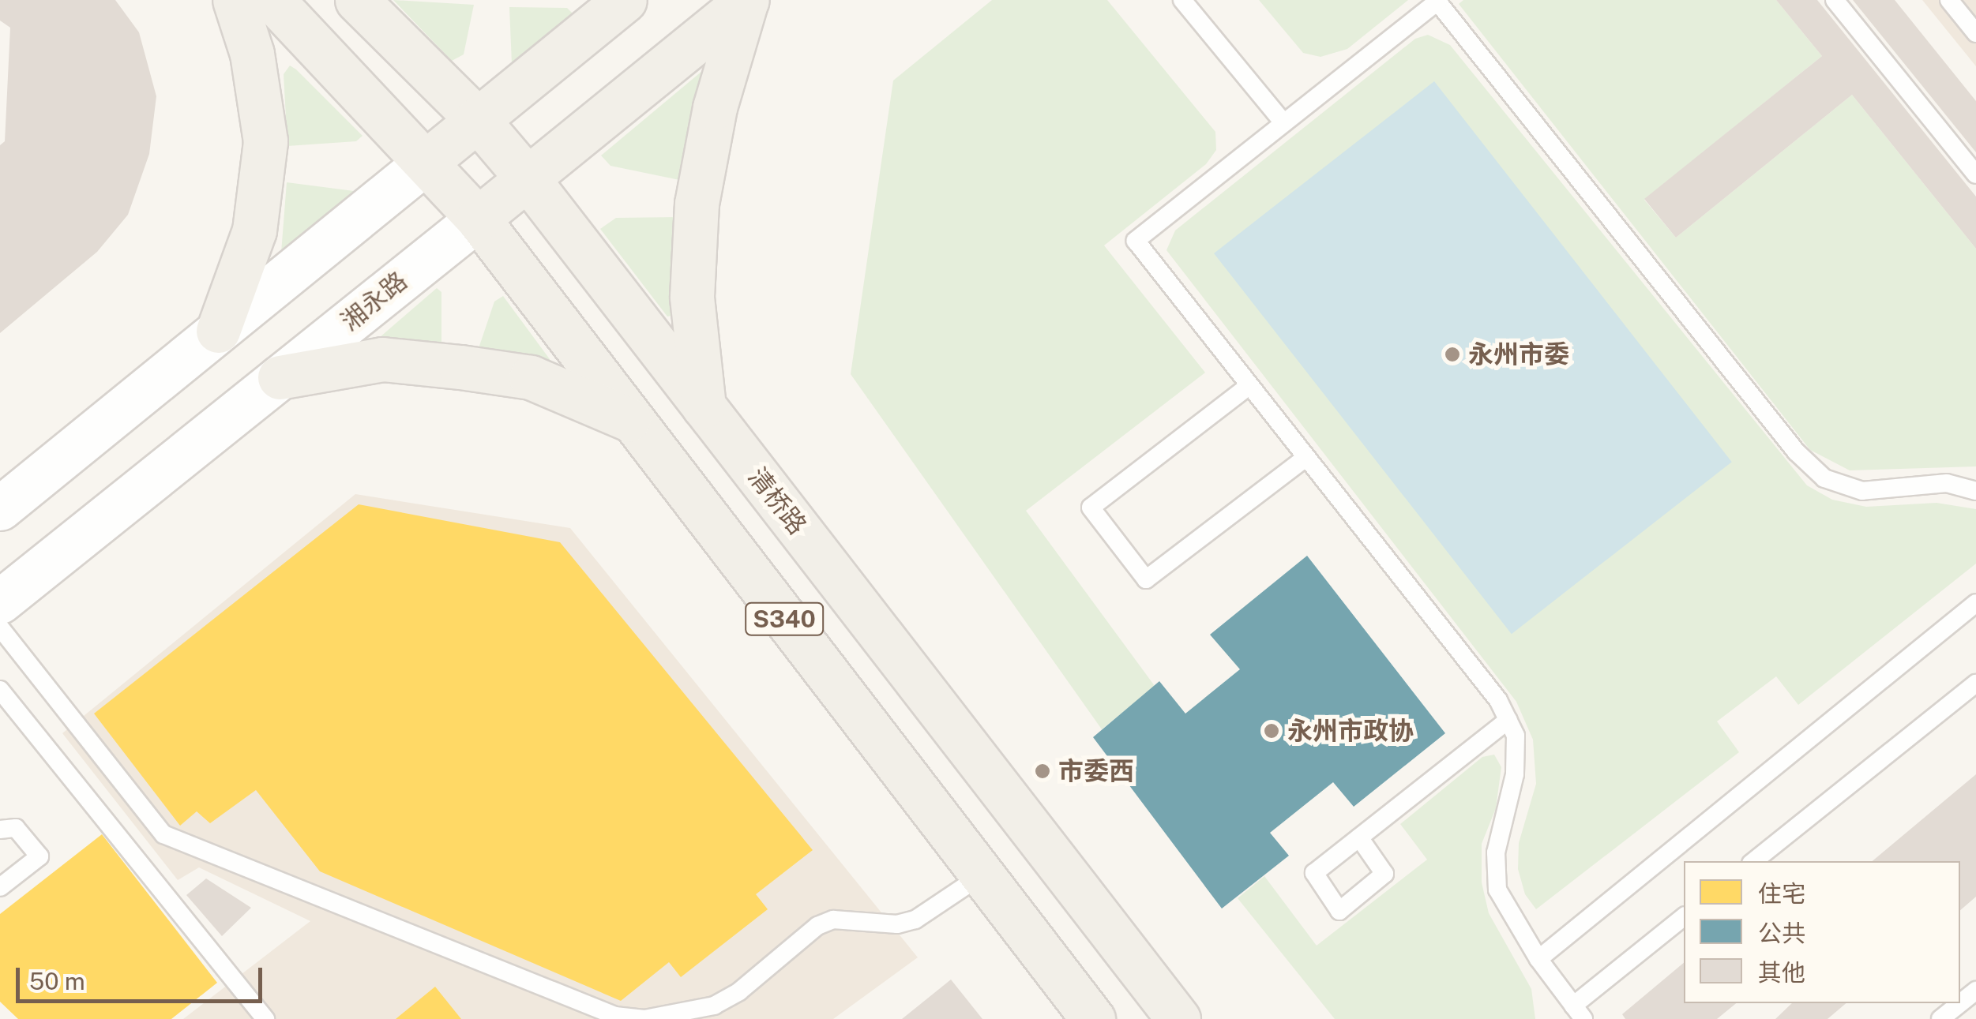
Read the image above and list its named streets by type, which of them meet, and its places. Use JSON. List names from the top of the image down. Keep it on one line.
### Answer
{"streets":{"main road":["湘永路","清桥路","S340"]},"crossings":[["湘永路","清桥路"],["湘永路","S340"]],"places":["永州市委","永州市政协","市委西"],"legend":["住宅","公共","其他"],"scale_bar":"50 m"}
